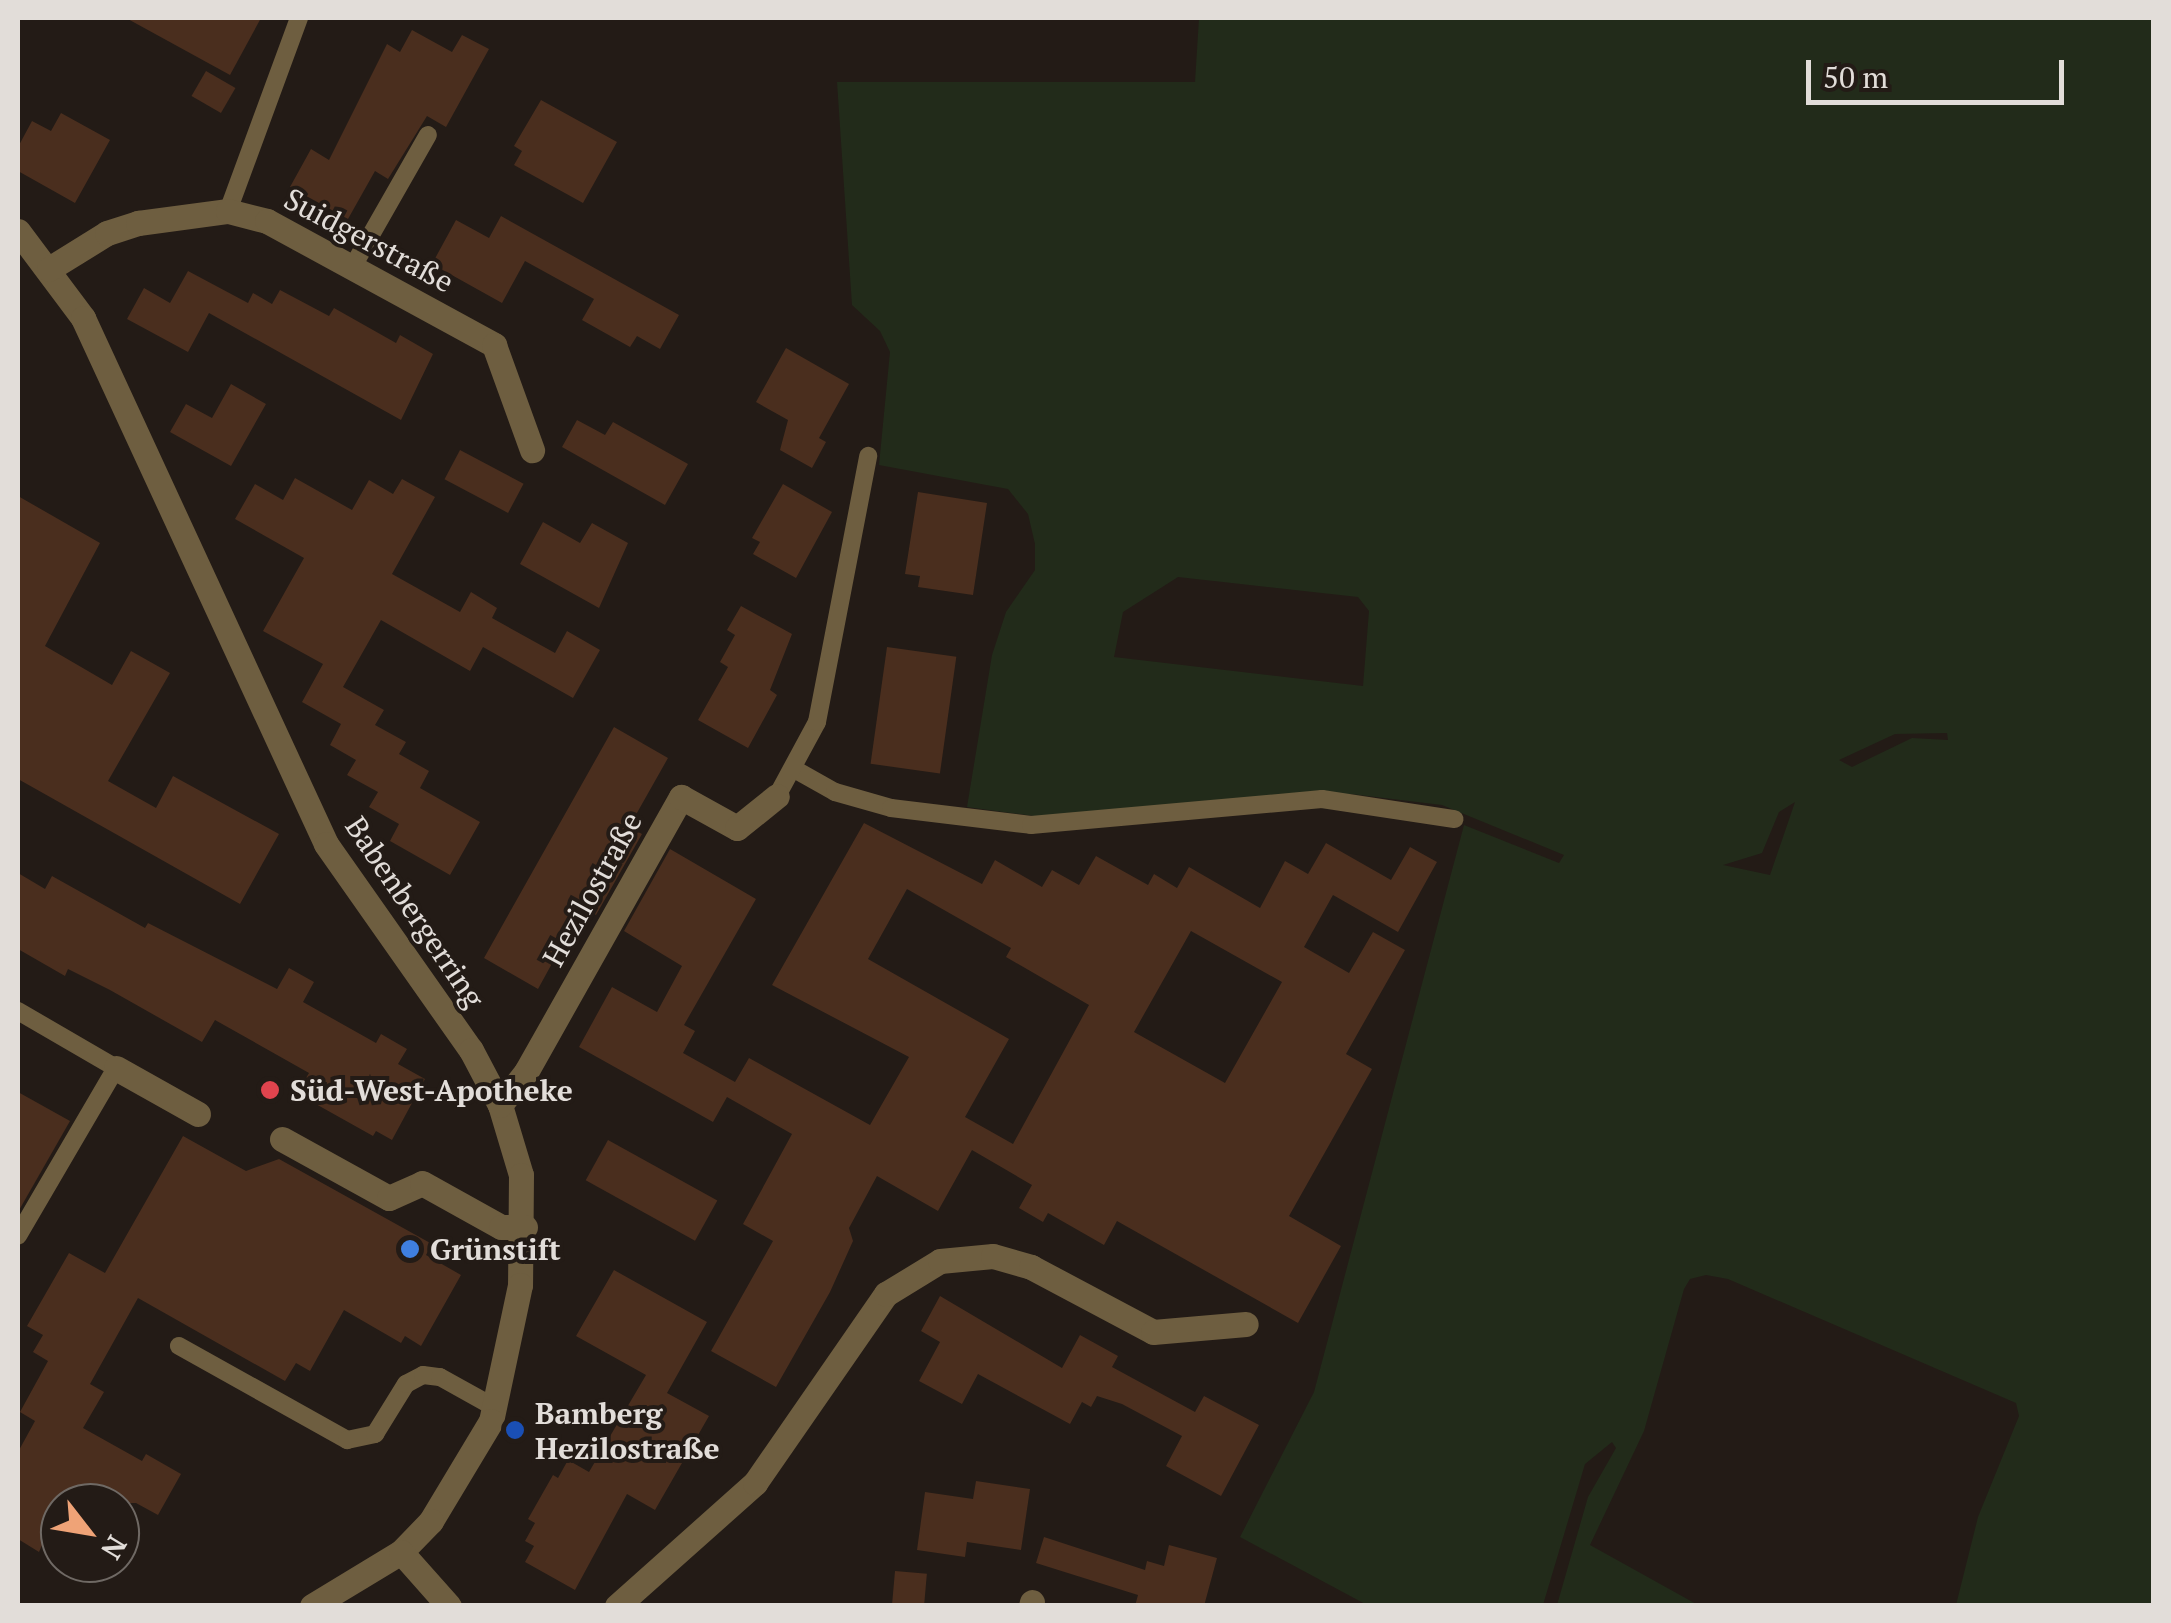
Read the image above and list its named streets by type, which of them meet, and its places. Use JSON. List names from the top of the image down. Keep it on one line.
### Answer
{"streets":{"street":["Suidgerstraße","Hezilostraße","Babenbergerring"]},"crossings":[["Suidgerstraße","Babenbergerring"],["Hezilostraße","Babenbergerring"]],"places":["Süd-West-Apotheke","Grünstift","Bamberg Hezilostraße"],"scale_bar":"50 m","north":"bottom right"}
